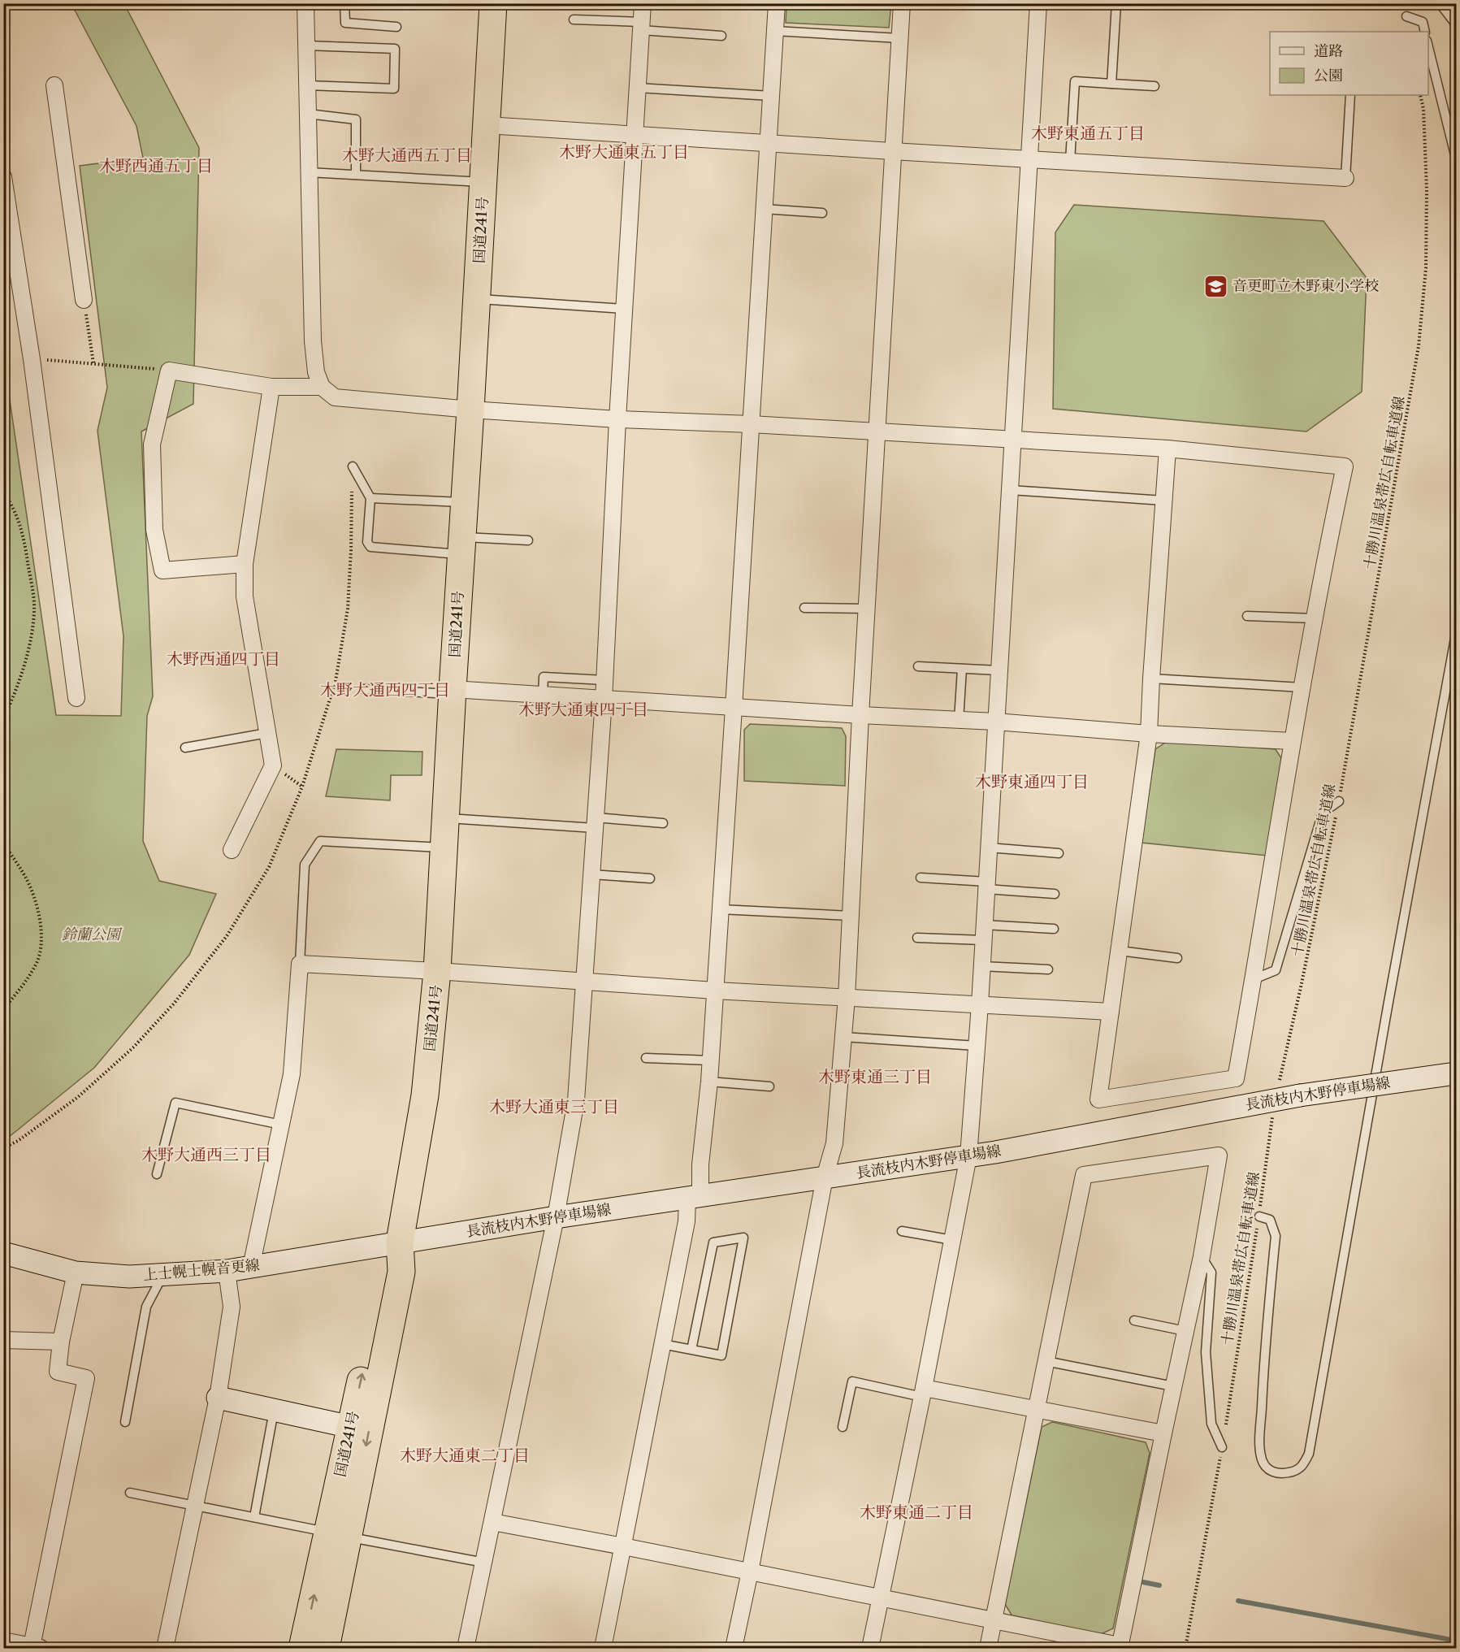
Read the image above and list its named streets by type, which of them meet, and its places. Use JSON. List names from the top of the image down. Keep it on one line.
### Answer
{"streets":{"highway":["国道241号"],"main road":["長流枝内木野停車場線","上士幌士幌音更線"],"path":["十勝川温泉帯広自転車道線"]},"crossings":[["国道241号","長流枝内木野停車場線"],["国道241号","上士幌士幌音更線"],["十勝川温泉帯広自転車道線","長流枝内木野停車場線"],["長流枝内木野停車場線","上士幌士幌音更線"]],"districts":["木野東通五丁目","木野大通東五丁目","木野大通西五丁目","木野西通五丁目","木野西通四丁目","木野大通西四丁目","木野大通東四丁目","木野東通四丁目","木野東通三丁目","木野大通東三丁目","木野大通西三丁目","木野大通東二丁目","木野東通二丁目"],"parks":["鈴蘭公園"],"places":{"school or university":["音更町立木野東小学校"]},"legend":["道路","公園"]}
